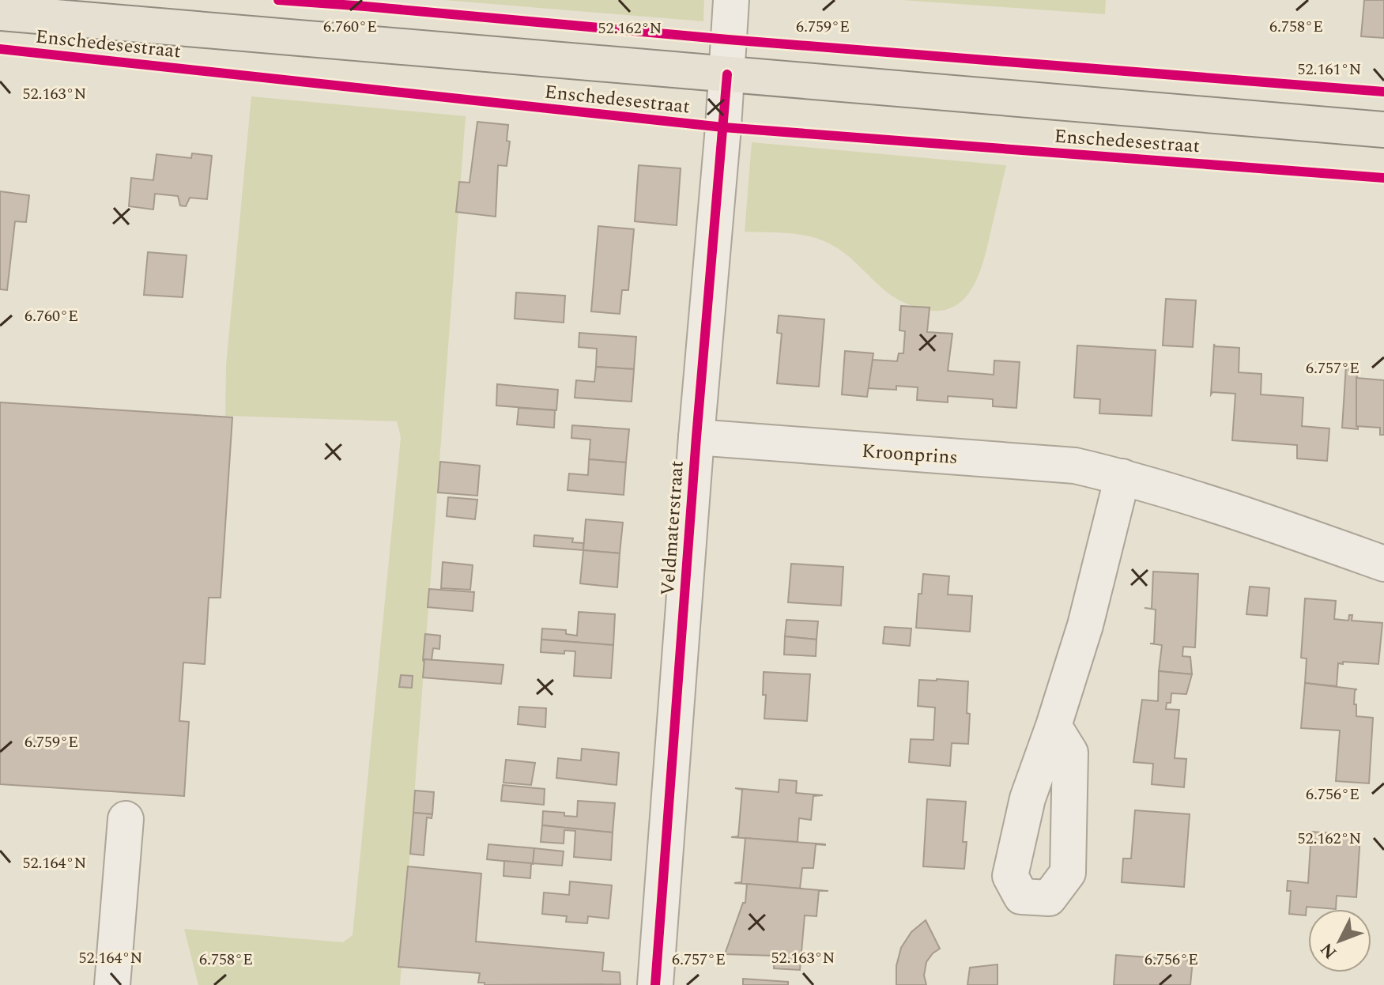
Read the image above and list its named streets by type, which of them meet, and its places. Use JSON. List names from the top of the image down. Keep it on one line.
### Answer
{"streets":{"main road":["Enschedesestraat"],"street":["Kroonprins","Veldmaterstraat"]},"crossings":[["Enschedesestraat","Veldmaterstraat"],["Kroonprins","Veldmaterstraat"]],"north":"bottom left","coordinates":["6.760°E","6.759°E","6.758°E","52.162°N","52.161°N","52.163°N","6.757°E","6.756°E","52.164°N"]}
